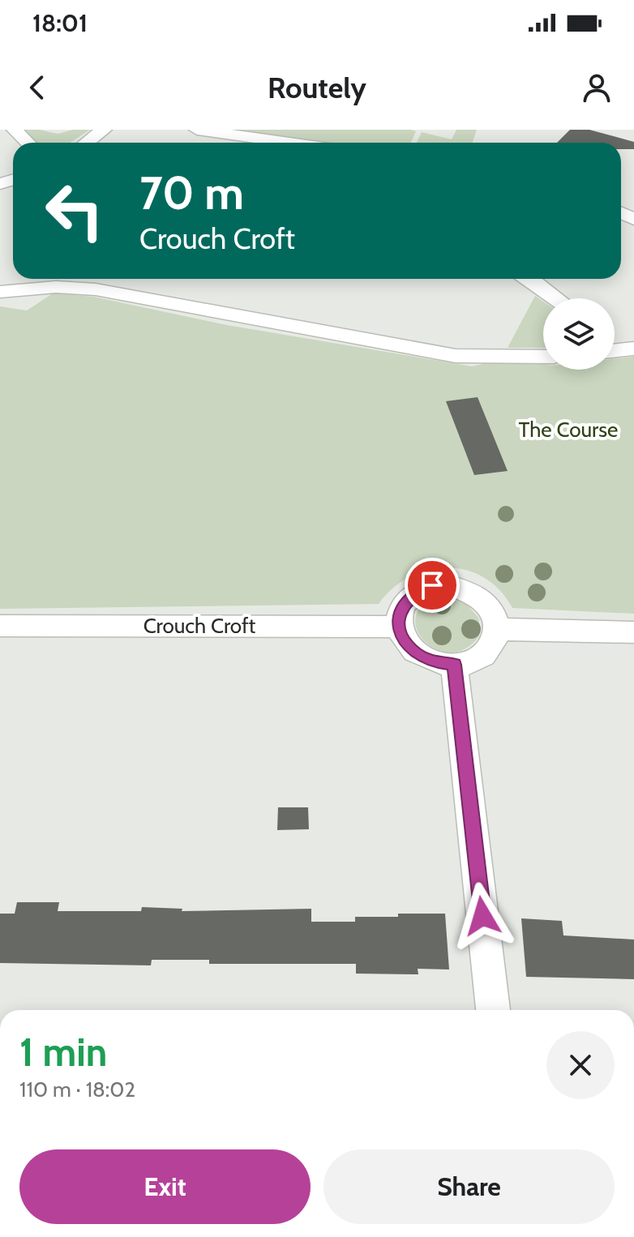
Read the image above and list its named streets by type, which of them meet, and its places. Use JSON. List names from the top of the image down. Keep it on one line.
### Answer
{"streets":{"street":["Crouch Croft"]},"parks":["The Course"],"page":{"status":"18:01","header":"Routely","turn":["70 m","Crouch Croft"],"heading":["1 min","110 m · 18:02"],"buttons":["Exit","Share"]}}
